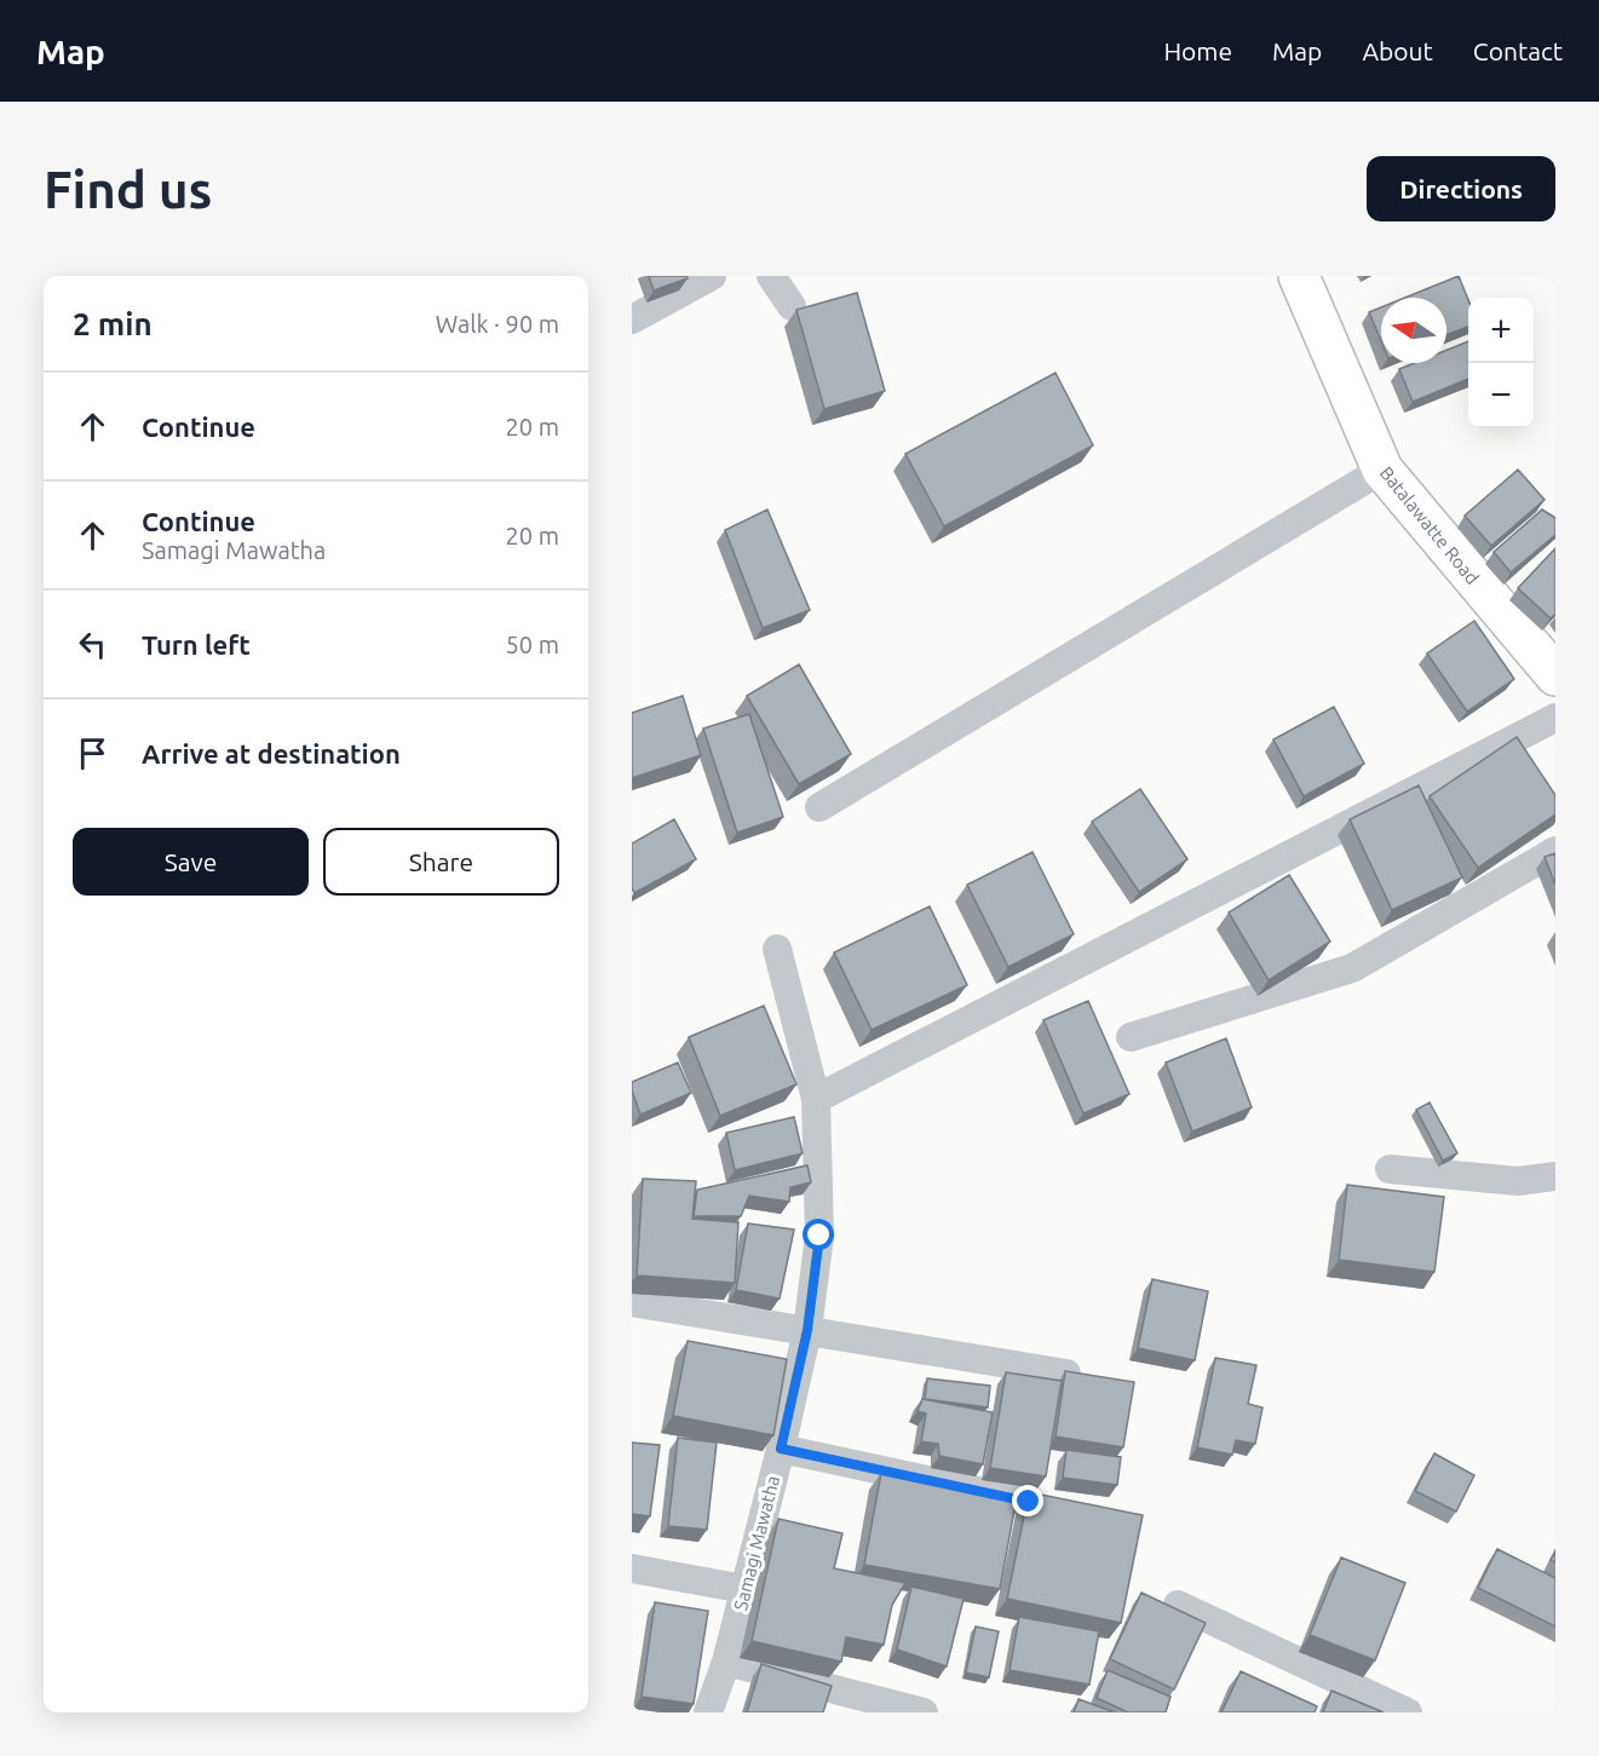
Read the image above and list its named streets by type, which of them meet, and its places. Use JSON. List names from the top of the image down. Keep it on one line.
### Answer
{"streets":{"street":["Batalawatte Road","Samagi Mawatha"]},"north":"left","page":{"header":"Map","nav":["Home","Map","About","Contact"],"buttons":["Directions",["Save","Share"]],"title":"Find us","heading":["2 min","Walk · 90 m"],"map_buttons":["+","−"],"list":[["Continue","20 m"],["Continue","Samagi Mawatha","20 m"],["Turn left","50 m"],"Arrive at destination"]}}
